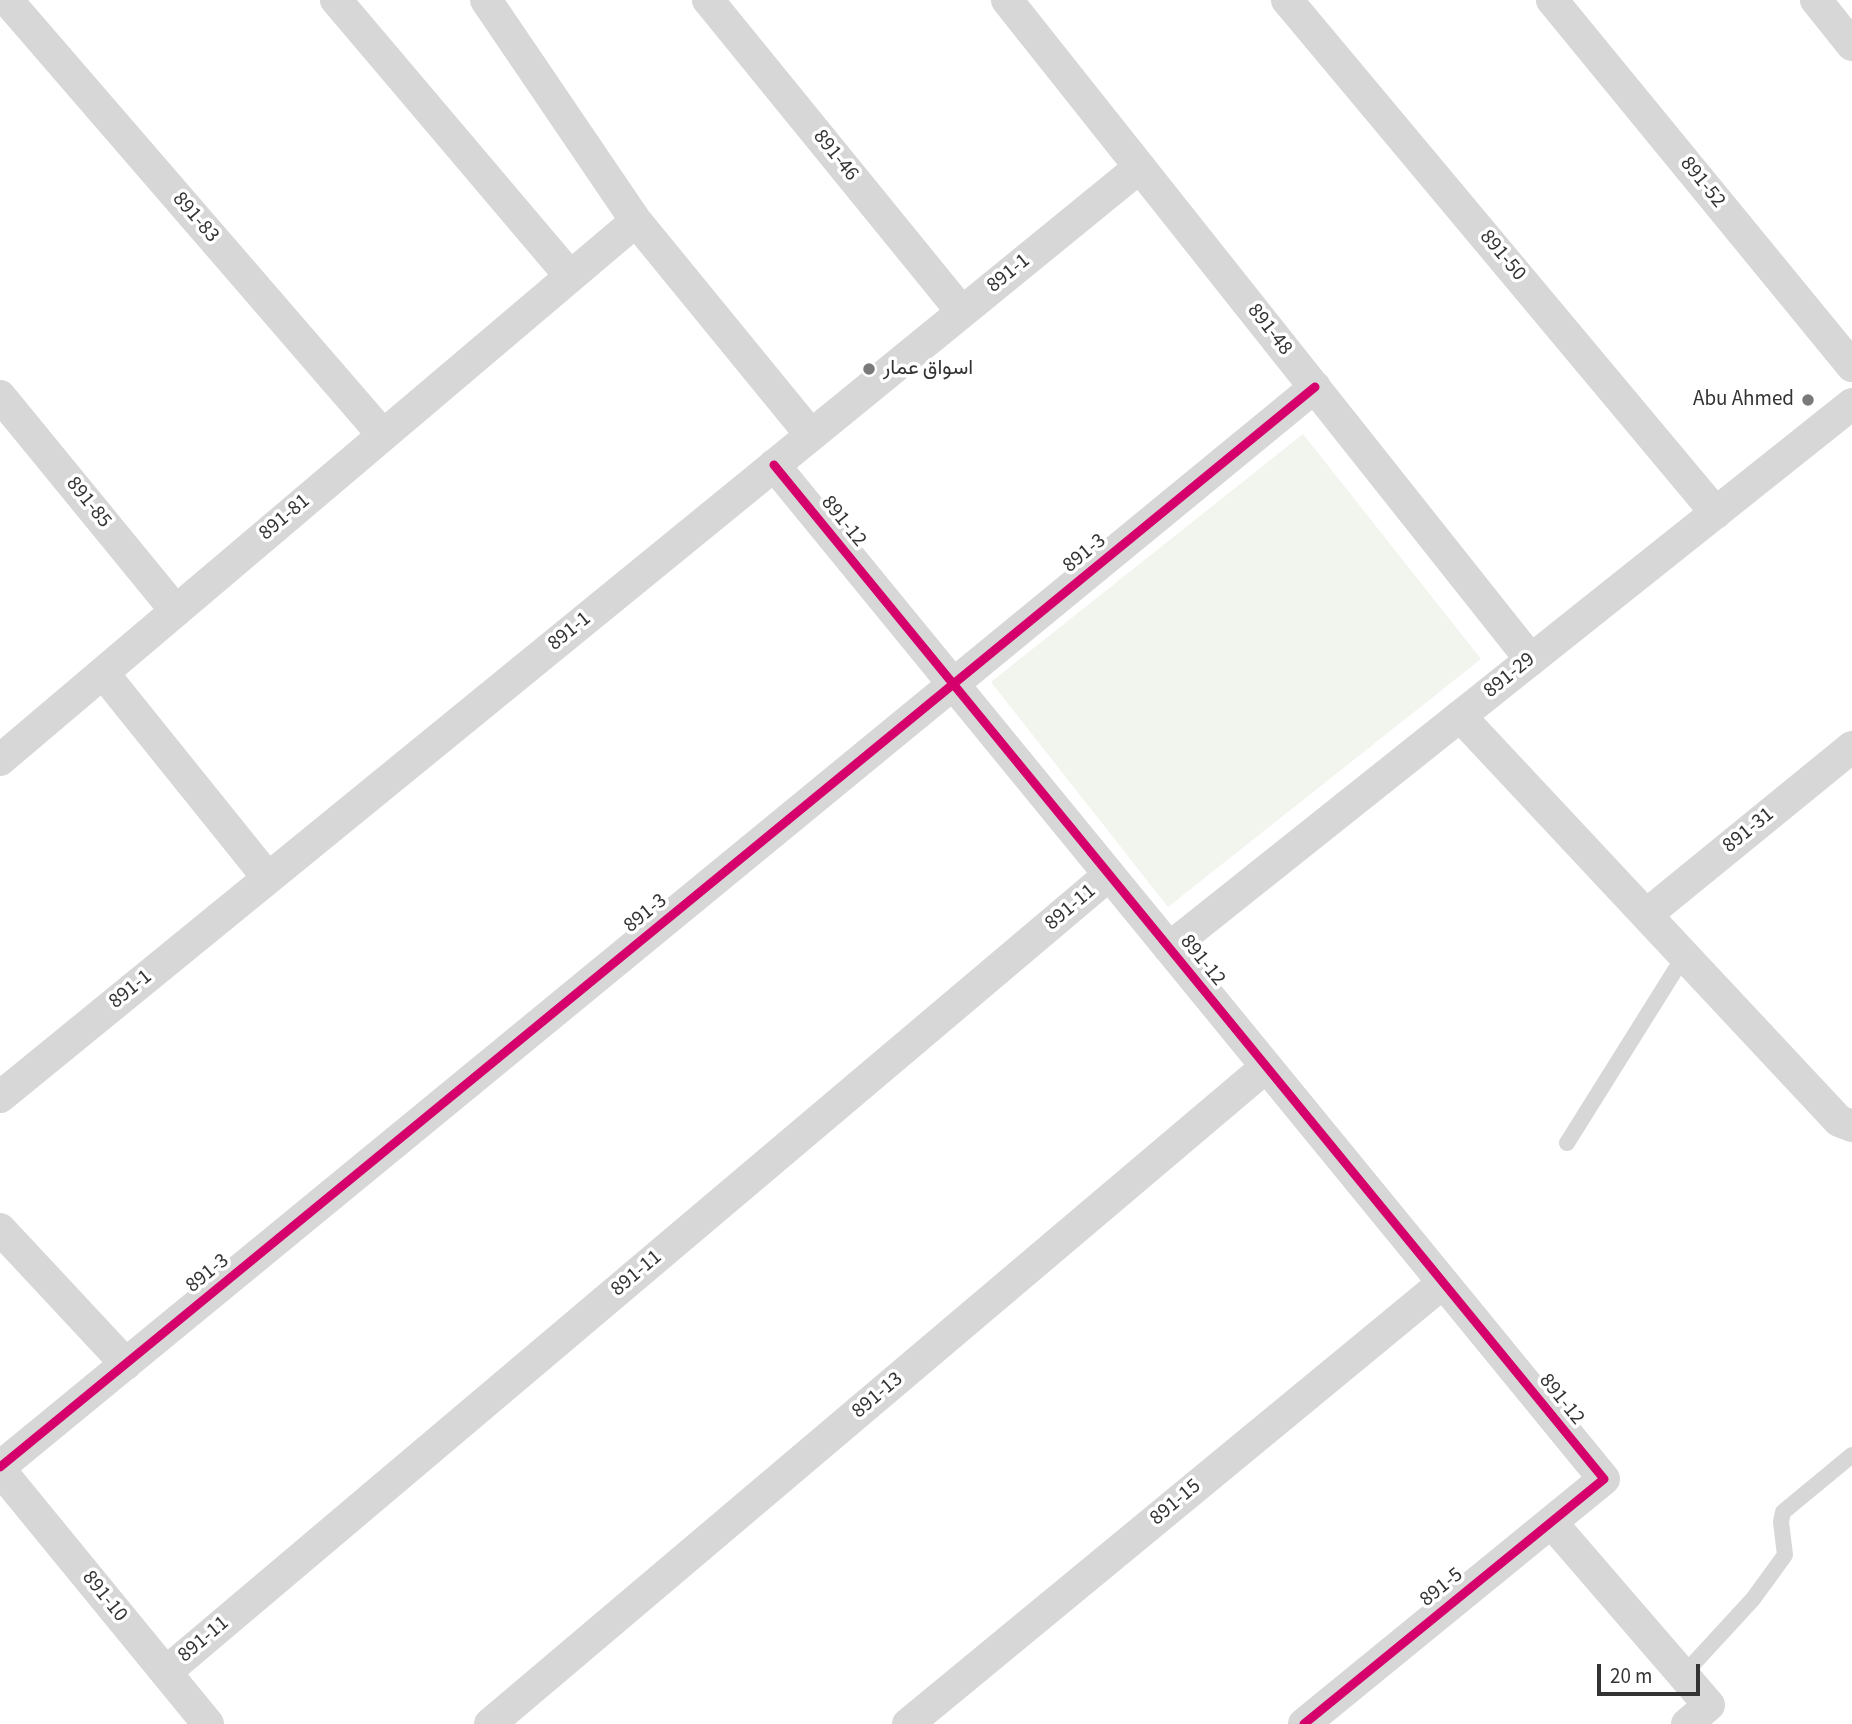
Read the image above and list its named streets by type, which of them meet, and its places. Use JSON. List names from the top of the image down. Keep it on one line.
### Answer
{"streets":{"street":["891-46","891-52","891-83","891-50","891-1","891-48","891-85","891-81","891-12","891-3","891-29","891-31","891-11","891-13","891-15","891-5","891-10"]},"crossings":[["891-46","891-1"],["891-83","891-81"],["891-50","891-29"],["891-1","891-48"],["891-1","891-12"],["891-48","891-3"],["891-48","891-29"],["891-85","891-81"],["891-12","891-3"],["891-12","891-29"],["891-12","891-11"],["891-12","891-13"],["891-12","891-15"],["891-12","891-5"],["891-3","891-10"],["891-11","891-10"]],"places":["اسواق عمار","Abu Ahmed"],"scale_bar":"20 m"}
